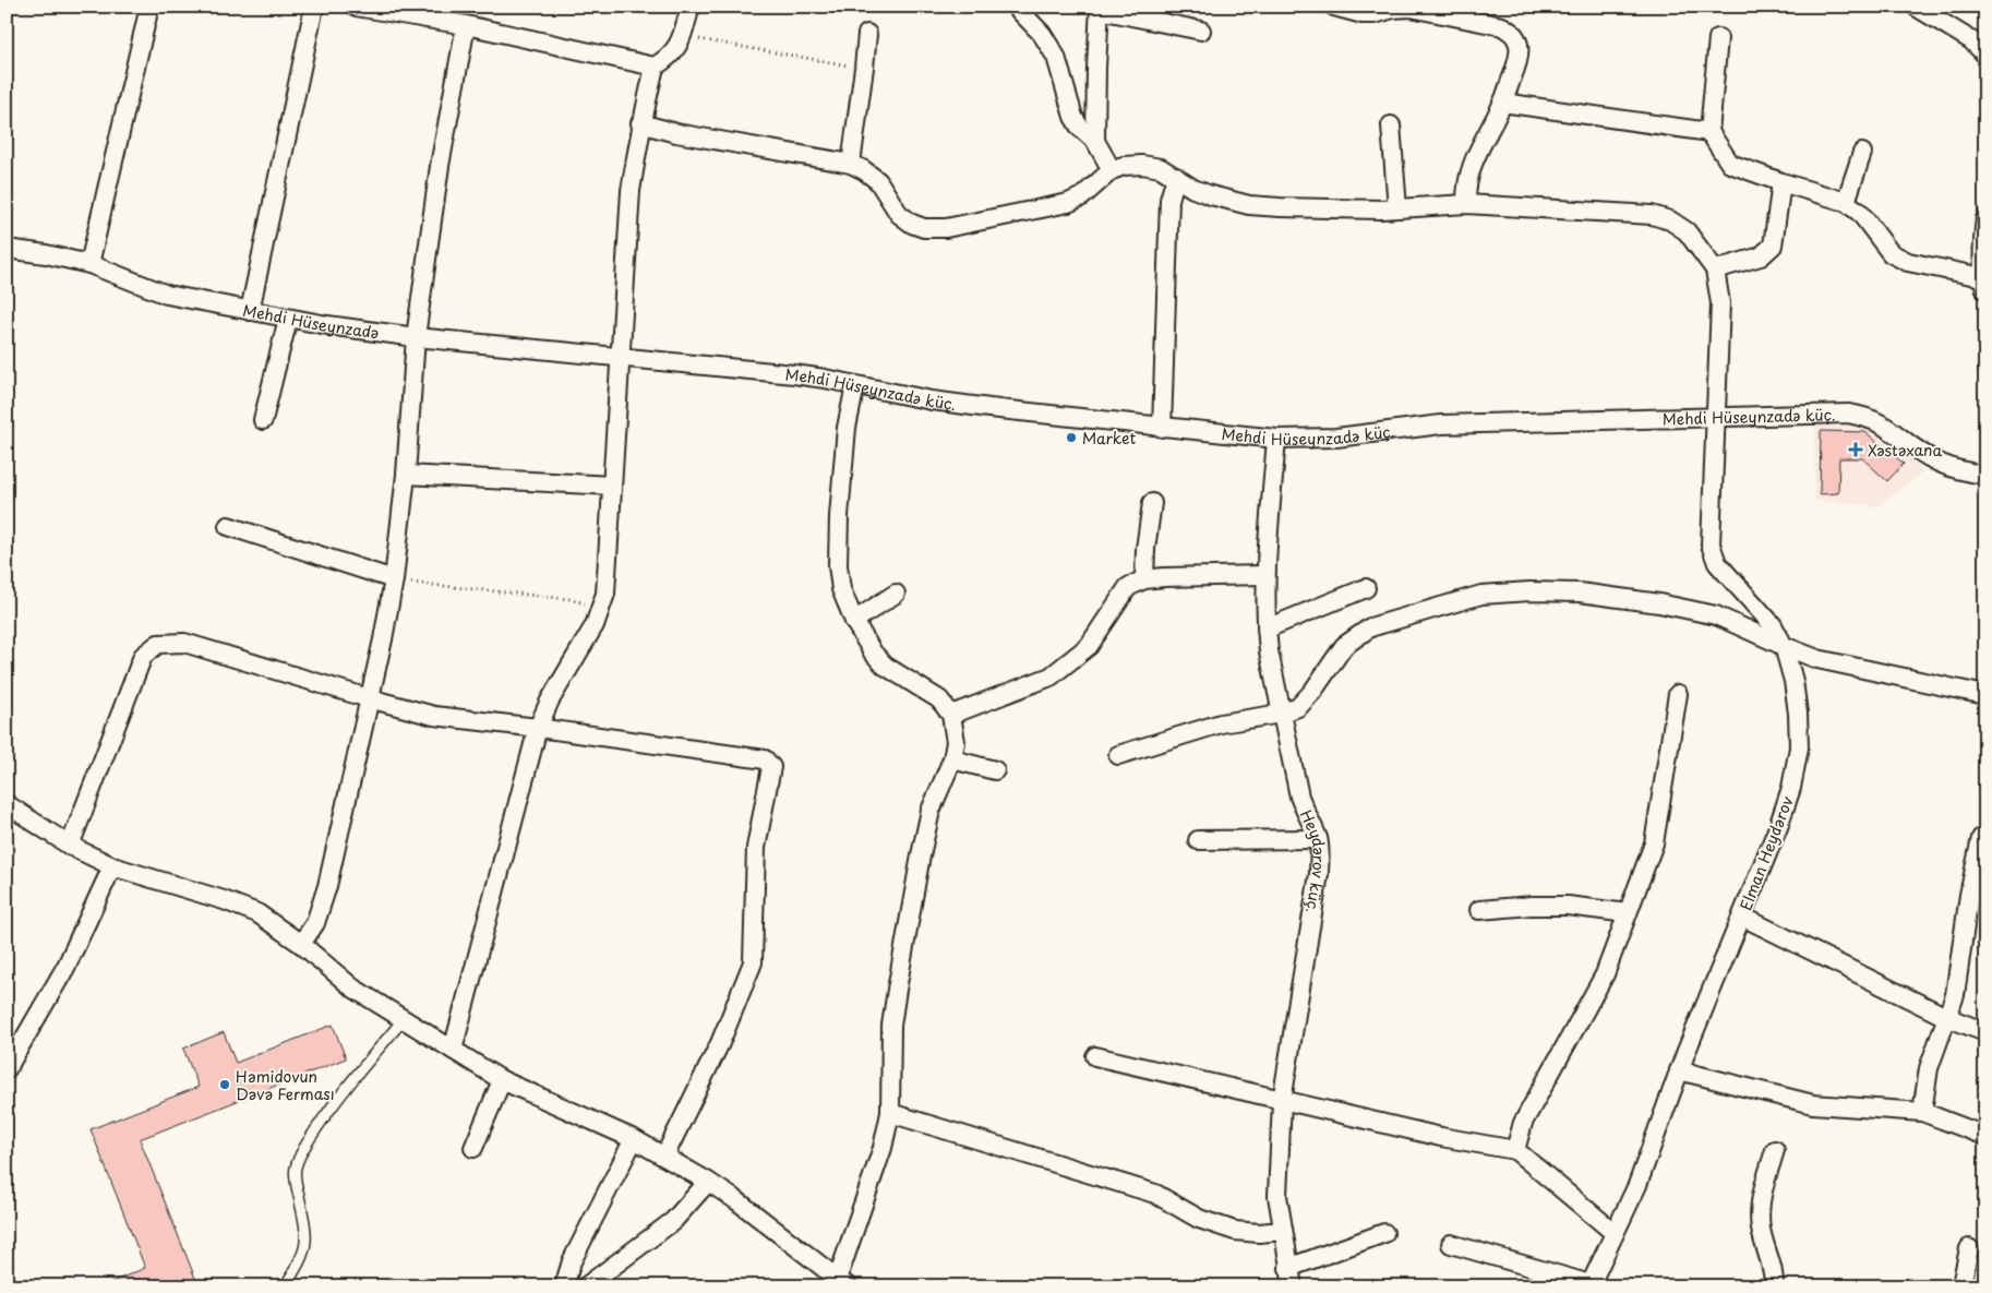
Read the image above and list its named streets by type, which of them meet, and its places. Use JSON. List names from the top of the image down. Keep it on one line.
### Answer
{"streets":{"street":["Mehdi Hüseynzadə","Mehdi Hüseynzadə küç.","Elman Heydərov","Heydərov küç."]},"crossings":[["Mehdi Hüseynzadə","Mehdi Hüseynzadə küç."],["Mehdi Hüseynzadə küç.","Elman Heydərov"],["Mehdi Hüseynzadə küç.","Heydərov küç."]],"places":{"other":["Market","Həmidovun Dəvə Ferması"],"health":["Xəstəxana"]}}
